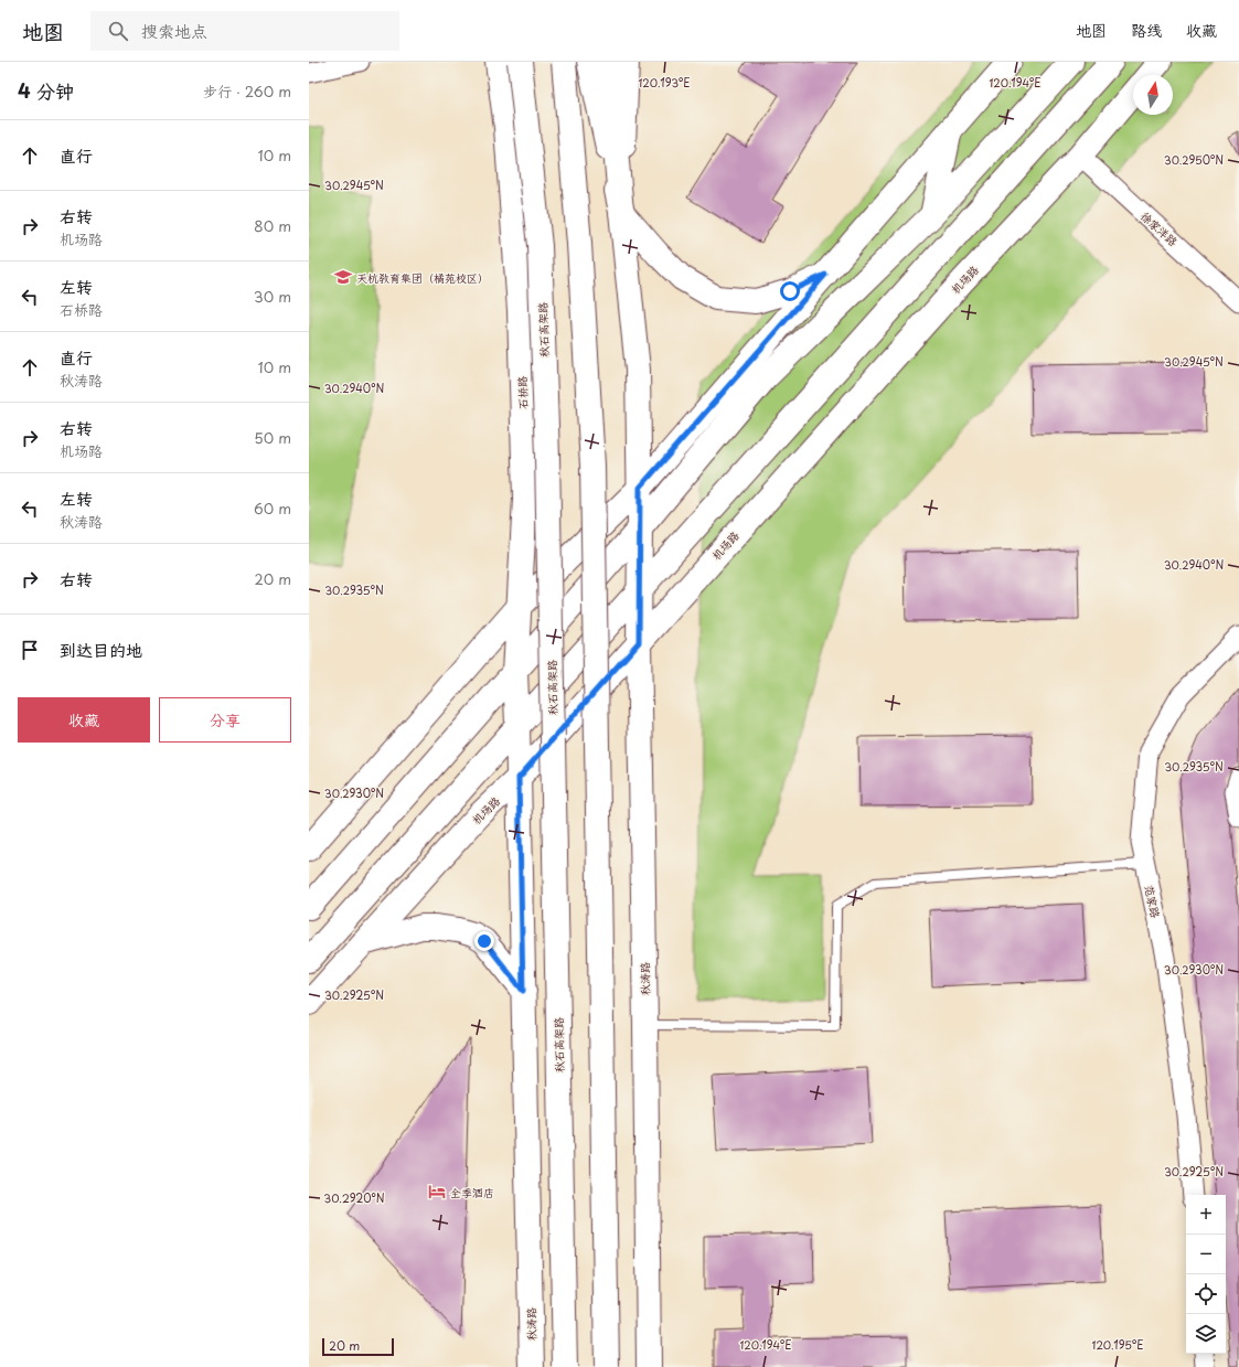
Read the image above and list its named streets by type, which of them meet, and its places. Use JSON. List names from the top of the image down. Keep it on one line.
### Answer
{"streets":{"main road":["机场路","秋石高架路","石桥路","秋涛路"],"street":["徐家洋路","范家路"]},"crossings":[["徐家洋路","机场路"],["机场路","秋涛路"],["石桥路","秋涛路"]],"places":{"school or university":["天杭教育集团（橘苑校区）"],"hotel":["全季酒店"]},"scale_bar":"20 m","north":"top","page":{"header":"地图","search":"搜索地点","nav":["地图","路线","收藏"],"heading":["4 分钟","步行 · 260 m"],"list":[["直行","10 m"],["右转","机场路","80 m"],["左转","石桥路","30 m"],["直行","秋涛路","10 m"],["右转","机场路","50 m"],["左转","秋涛路","60 m"],["右转","20 m"],"到达目的地"],"buttons":["收藏","分享"],"map_buttons":["+","−"],"scale":"20 m"},"coordinates":["120.193°E","120.194°E","30.2950°N","30.2945°N","30.2940°N","30.2935°N","30.2930°N","30.2925°N","30.2920°N","120.195°E"]}
